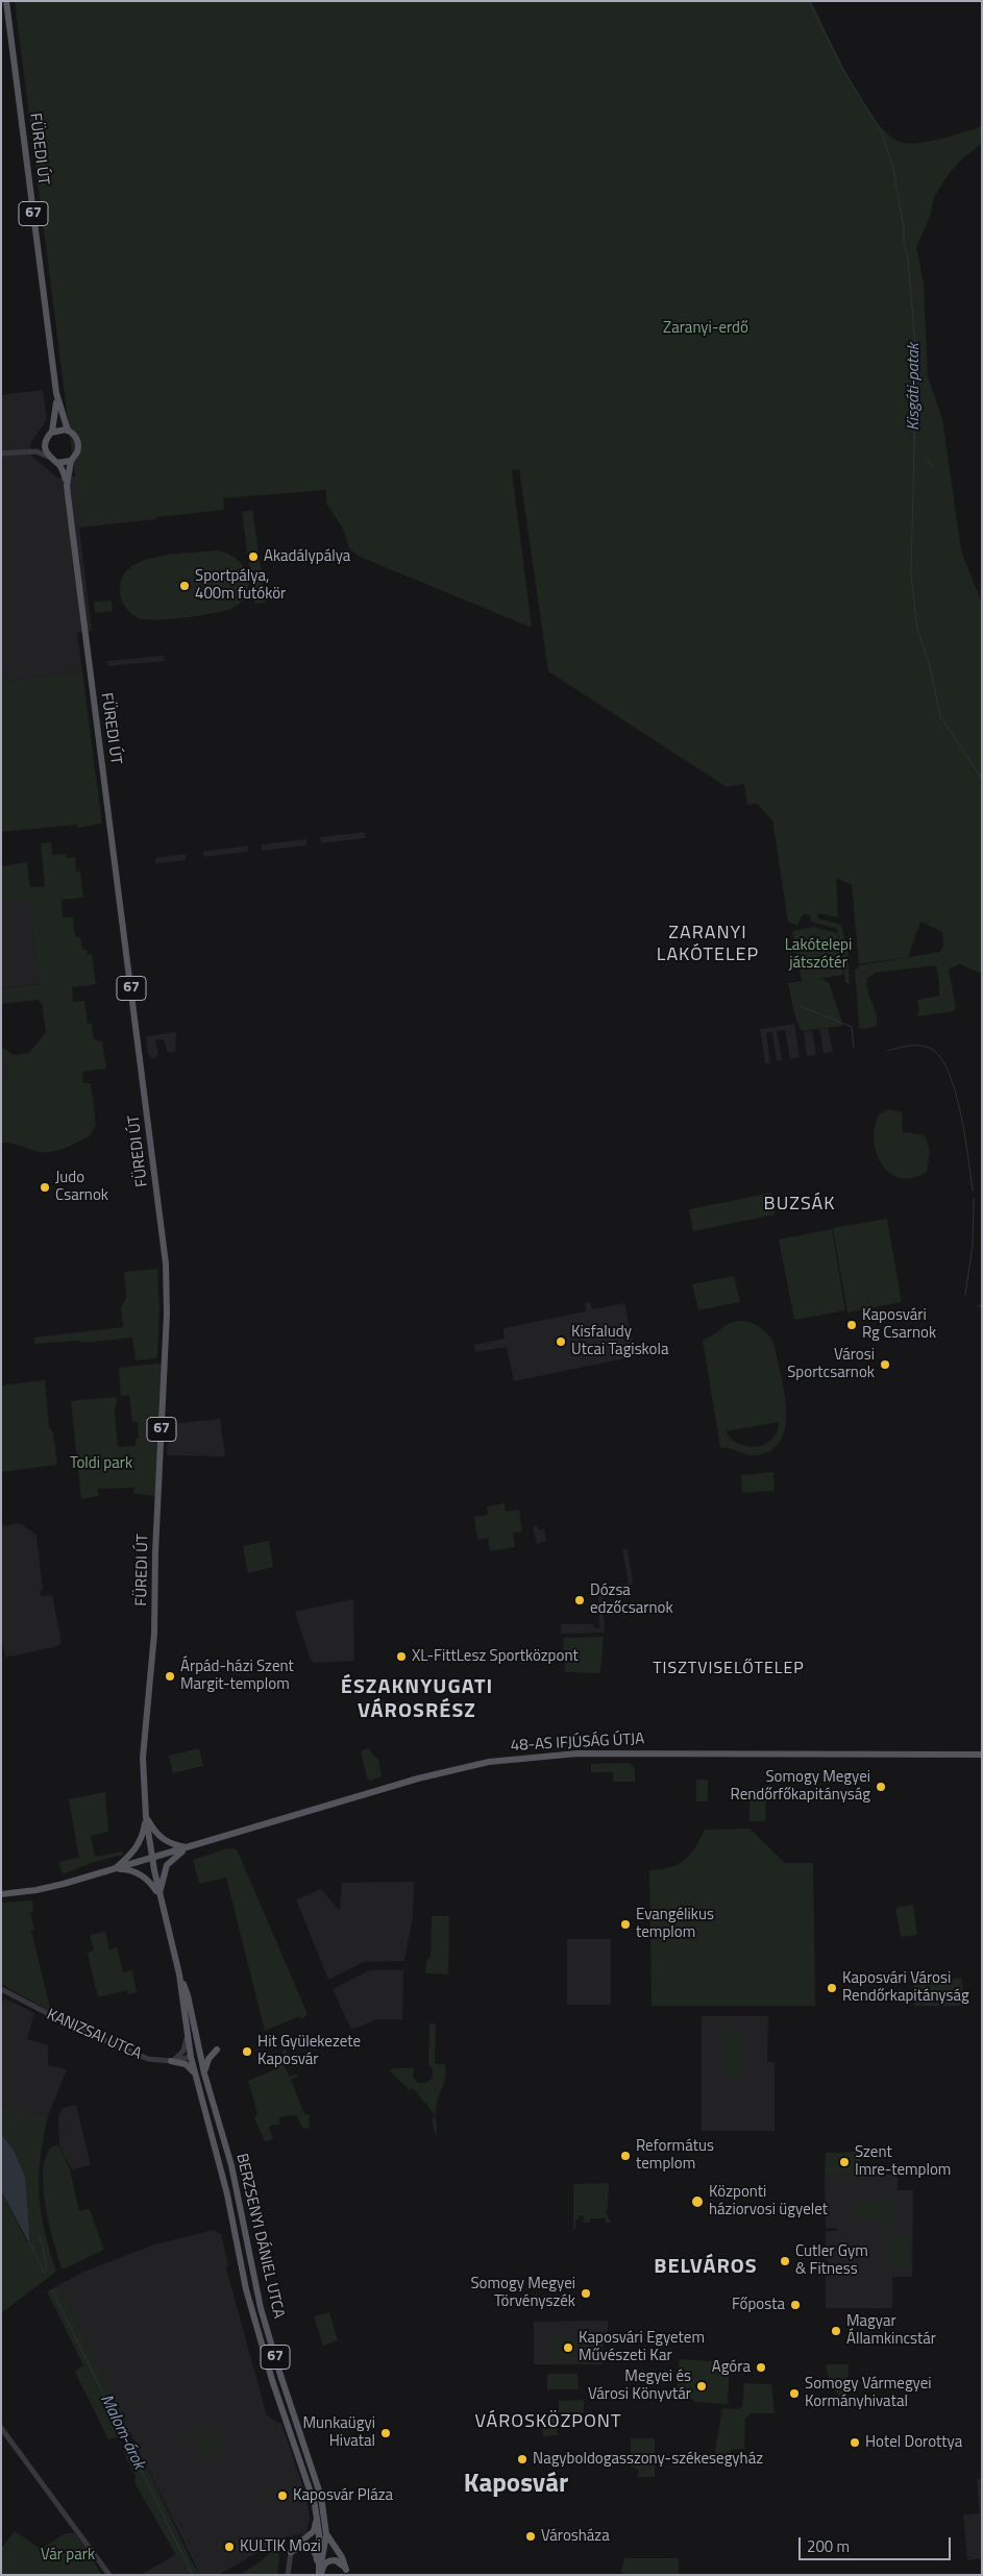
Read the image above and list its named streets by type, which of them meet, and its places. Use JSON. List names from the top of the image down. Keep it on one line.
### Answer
{"streets":{"main road":["FÜREDI ÚT","67","48-AS IFJÚSÁG ÚTJA","BERZSENYI DÁNIEL UTCA"],"street":["KANIZSAI UTCA"]},"crossings":[["FÜREDI ÚT","67"],["67","48-AS IFJÚSÁG ÚTJA"],["67","KANIZSAI UTCA"],["67","BERZSENYI DÁNIEL UTCA"],["KANIZSAI UTCA","BERZSENYI DÁNIEL UTCA"]],"districts":["ZARANYI LAKÓTELEP","BUZSÁK","TISZTVISELŐTELEP","ÉSZAKNYUGATI VÁROSRÉSZ","BELVÁROS","VÁROSKÖZPONT","Kaposvár"],"water":["Kisgáti-patak","Malom-árok"],"parks":["Zaranyi-erdő","Lakótelepi játszótér","Toldi park","Vár park"],"places":["Akadálypálya","Sportpálya, 400m futókör","Judo Csarnok","Kaposvári Rg Csarnok","Kisfaludy Utcai Tagiskola","Városi Sportcsarnok","Dózsa edzőcsarnok","XL-FittLesz Sportközpont","Árpád-házi Szent Margit-templom","Somogy Megyei Rendőrfőkapitányság","Evangélikus templom","Kaposvári Városi Rendőrkapitányság","Hit Gyülekezete Kaposvár","Református templom","Szent Imre-templom","Központi háziorvosi ügyelet","Cutler Gym & Fitness","Somogy Megyei Törvényszék","Főposta","Magyar Államkincstár","Kaposvári Egyetem Művészeti Kar","Agóra","Megyei és Városi Könyvtár","Somogy Vármegyei Kormányhivatal","Munkaügyi Hivatal","Hotel Dorottya","Nagyboldogasszony-székesegyház","Kaposvár Pláza","Városháza","KULTIK Mozi"],"scale_bar":"200 m"}
